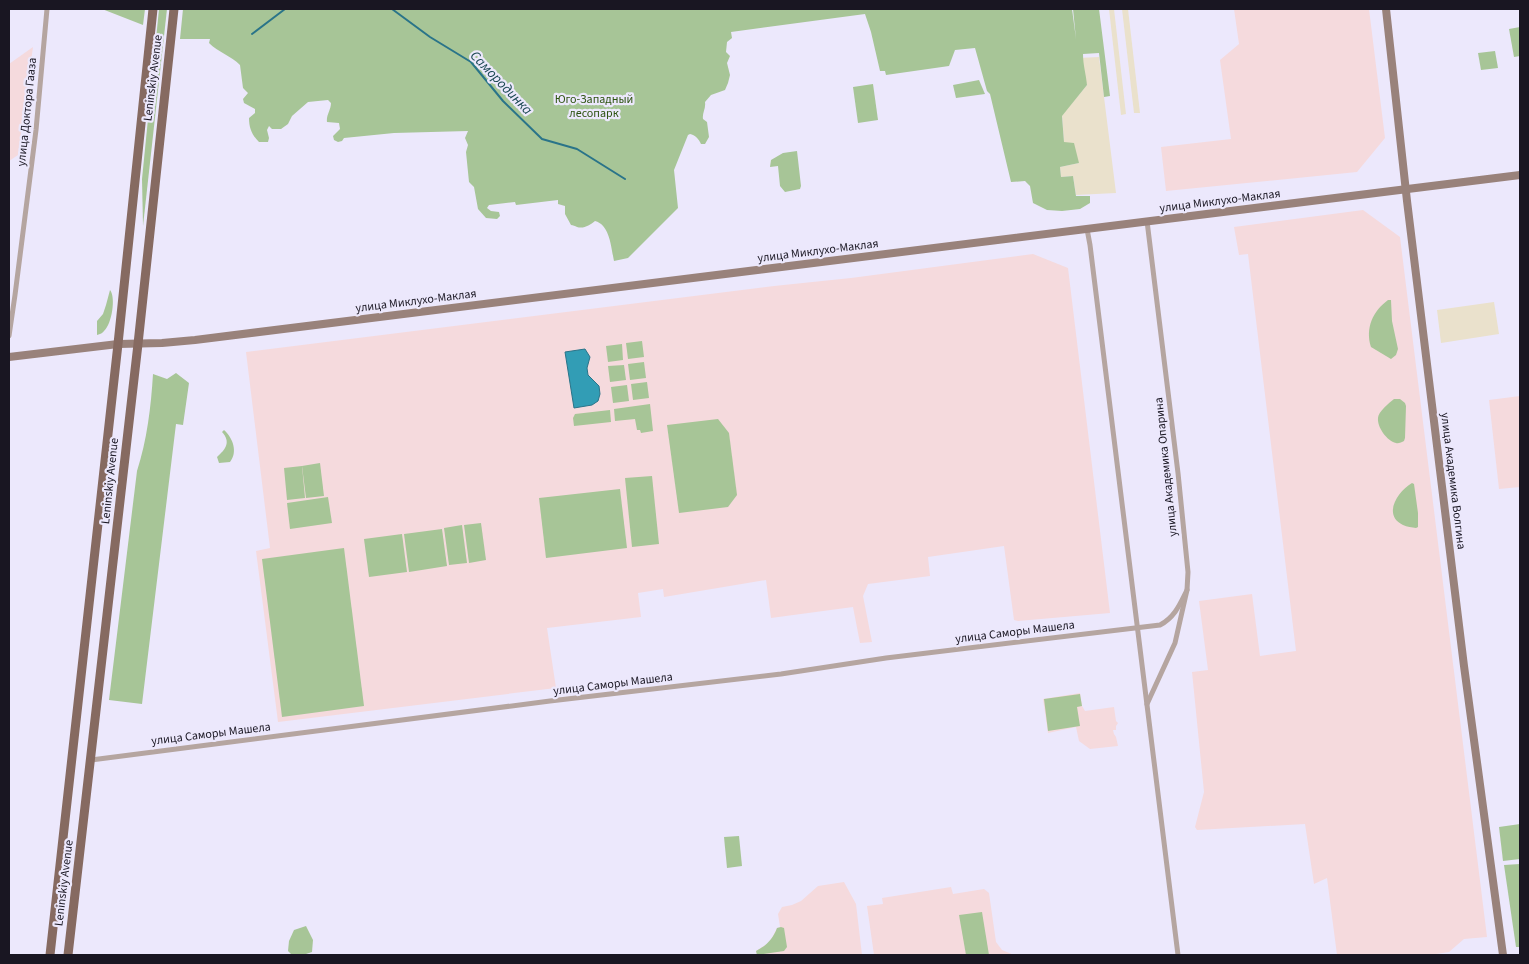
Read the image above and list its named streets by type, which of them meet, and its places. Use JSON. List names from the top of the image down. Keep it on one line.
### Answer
{"streets":{"main road":["Leninskiy Avenue","улица Миклухо-Маклая","улица Академика Волгина"],"street":["улица Доктора Гааза","улица Академика Опарина","улица Саморы Машела"]},"crossings":[["Leninskiy Avenue","улица Миклухо-Маклая"],["Leninskiy Avenue","улица Саморы Машела"],["улица Миклухо-Маклая","улица Академика Опарина"],["улица Миклухо-Маклая","улица Академика Волгина"],["улица Академика Опарина","улица Саморы Машела"]],"water":["Самородинка"],"parks":["Юго-Западный лесопарк"]}
